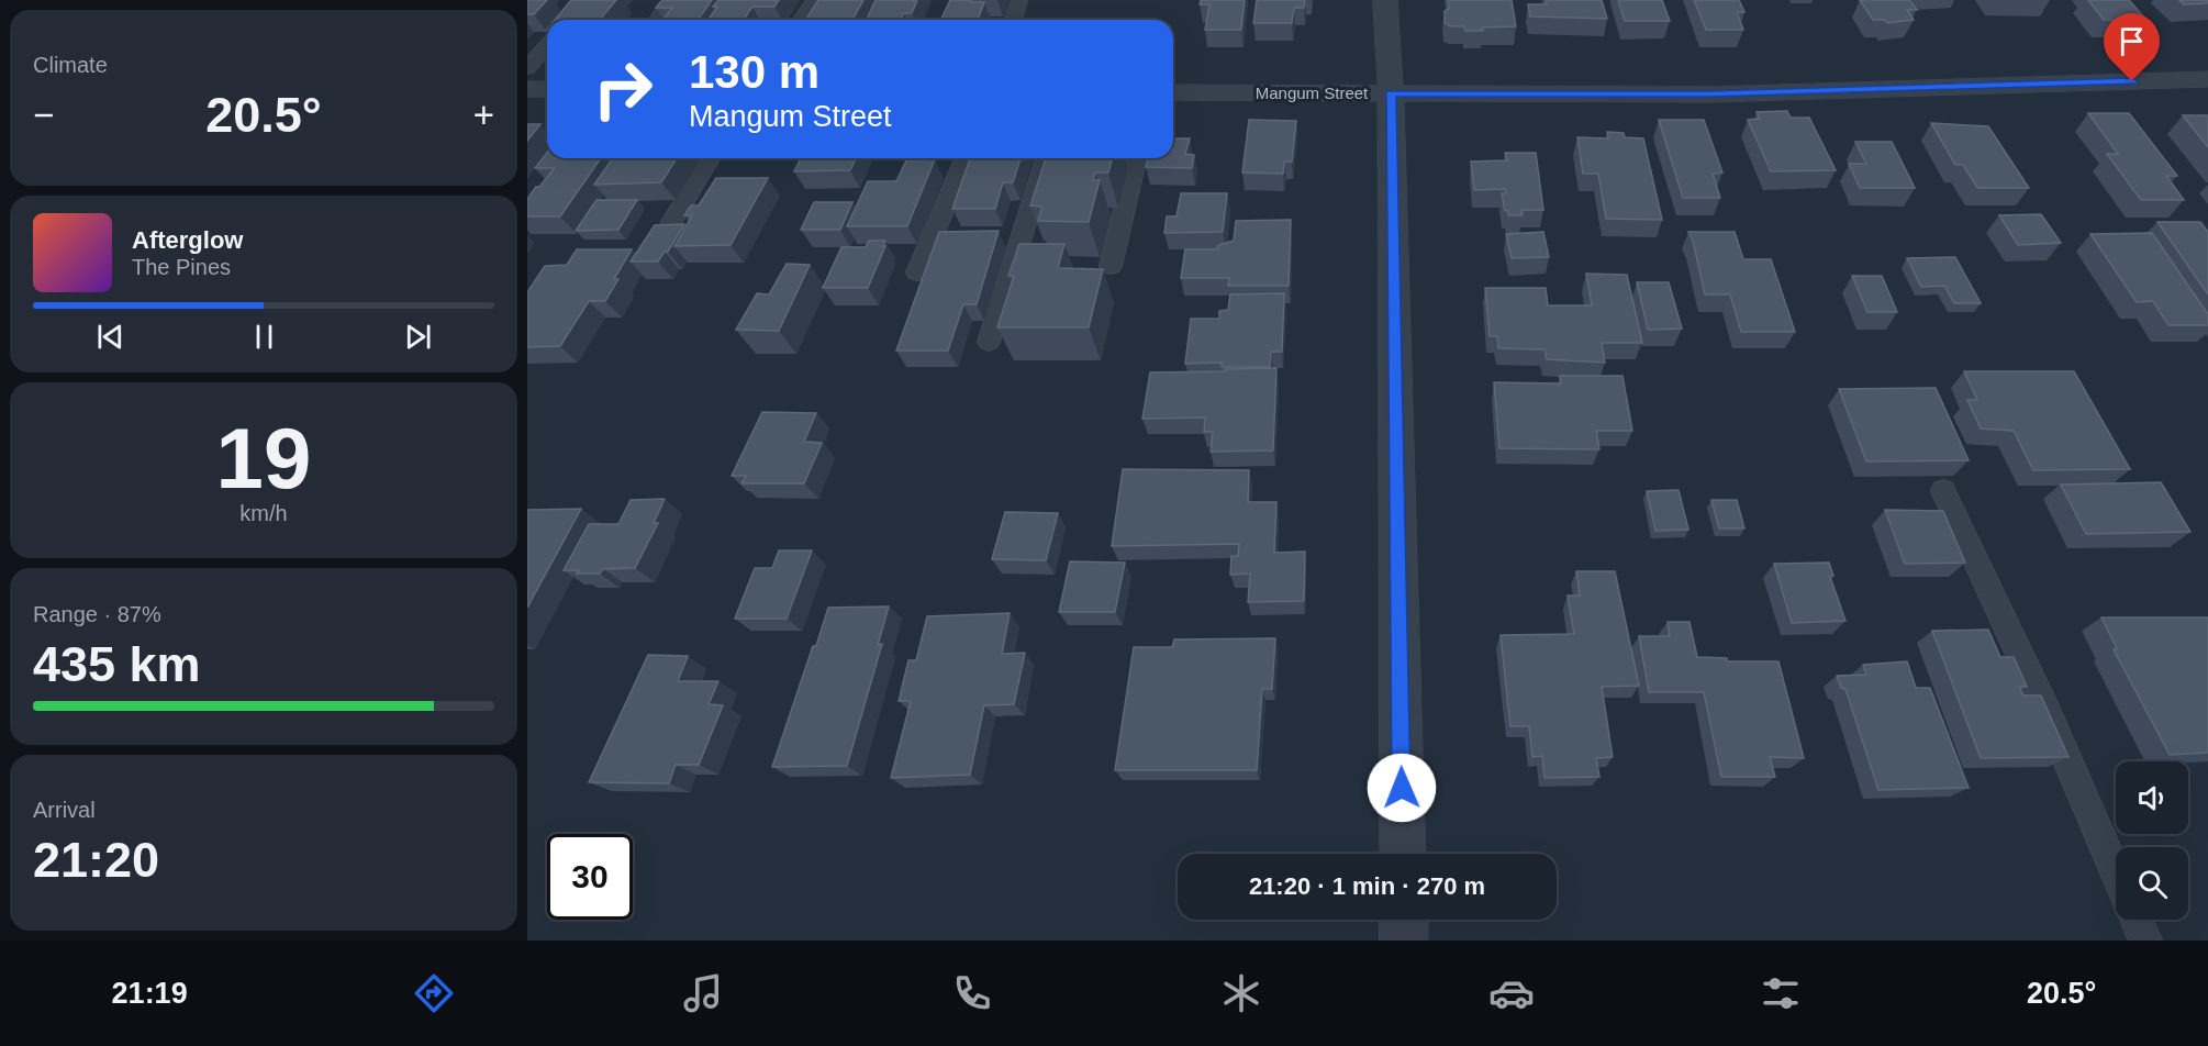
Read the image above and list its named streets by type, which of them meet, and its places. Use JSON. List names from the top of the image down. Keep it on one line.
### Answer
{"streets":{"street":["Mangum Street"]},"page":{"tile":["Climate",["19","km/h"],["Range · 87%","435 km"],["Arrival","21:20"]],"turn":["130 m","Mangum Street"],"heat":["−","20.5°","+"],"song":["Afterglow","The Pines"],"limit":"30","trip":"21:20 · 1 min · 270 m","tabs":["21:19","20.5°"]}}
